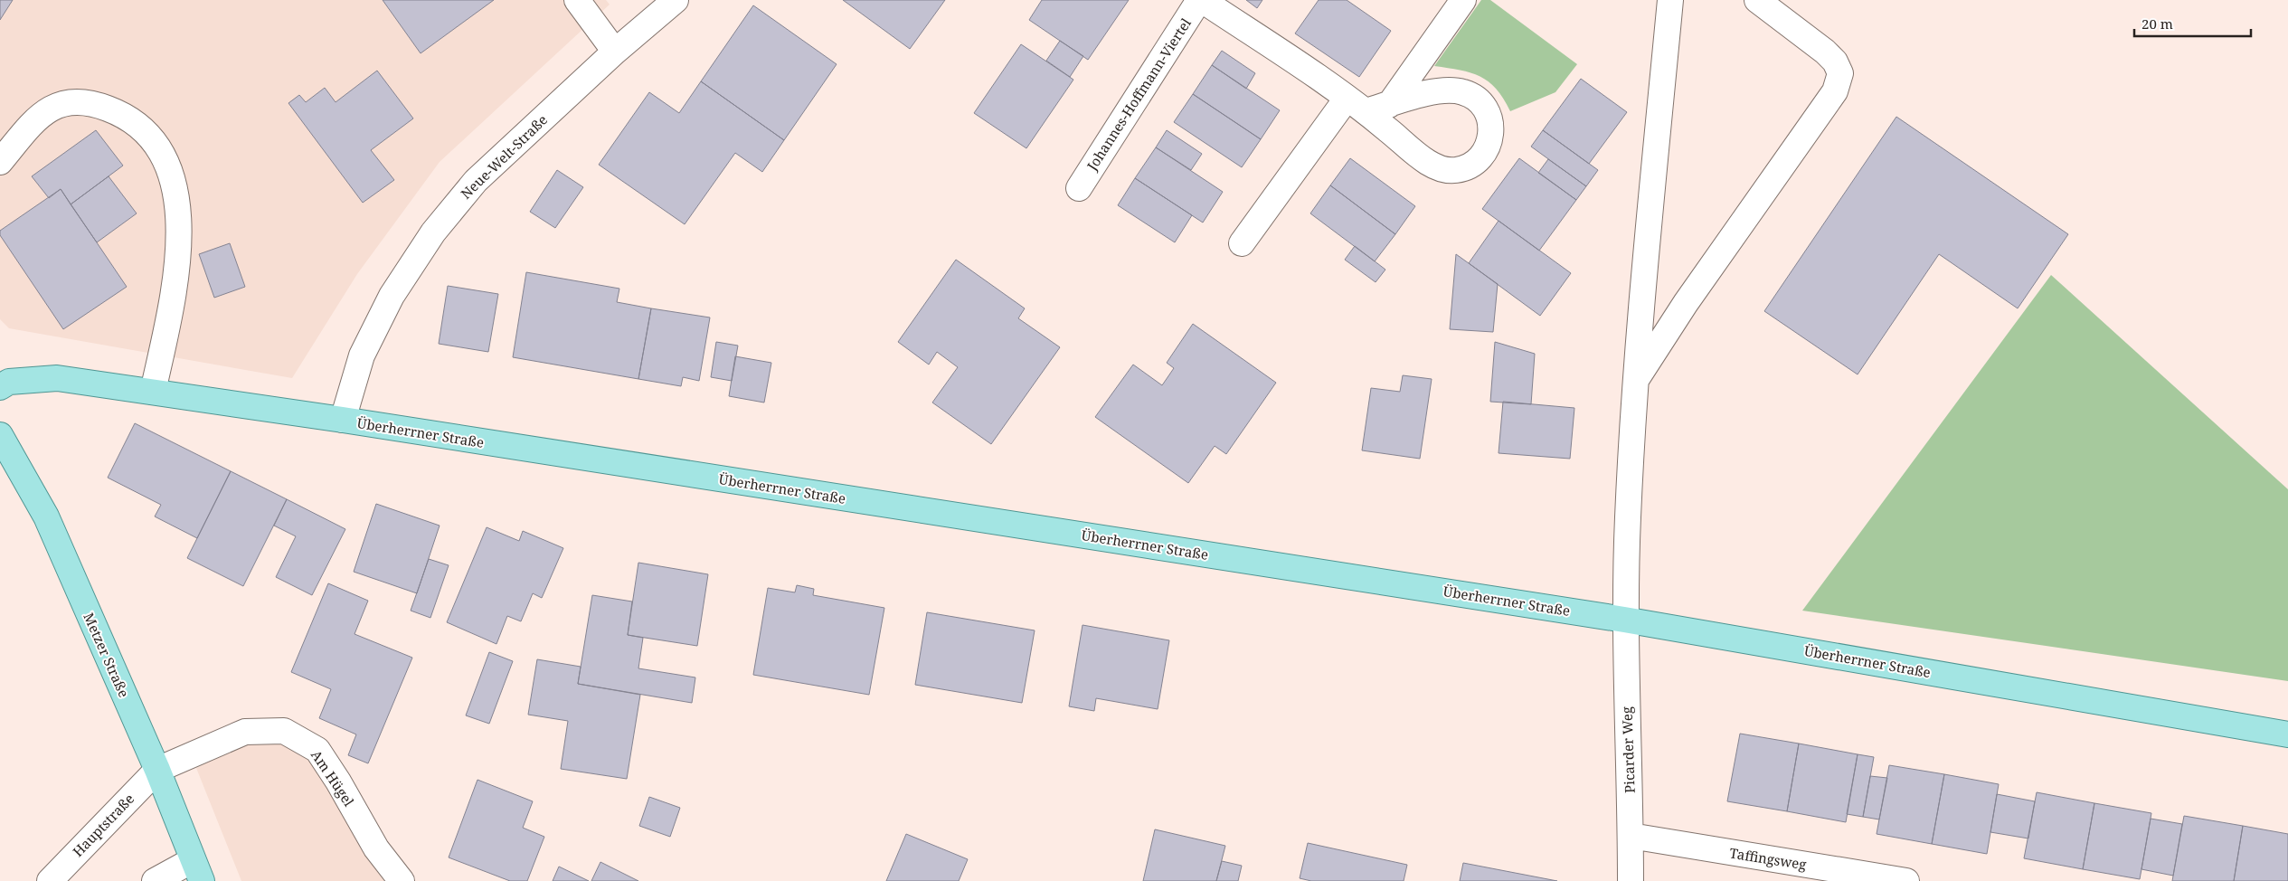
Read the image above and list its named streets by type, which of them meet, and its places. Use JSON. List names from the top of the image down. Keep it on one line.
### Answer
{"streets":{"main road":["Überherrner Straße","Metzer Straße"],"street":["Johannes-Hoffmann-Viertel","Neue-Welt-Straße","Picarder Weg","Am Hügel","Hauptstraße","Taffingsweg"]},"crossings":[["Neue-Welt-Straße","Überherrner Straße"],["Überherrner Straße","Picarder Weg"],["Metzer Straße","Am Hügel"],["Metzer Straße","Hauptstraße"],["Picarder Weg","Taffingsweg"],["Am Hügel","Hauptstraße"]],"scale_bar":"20 m"}
